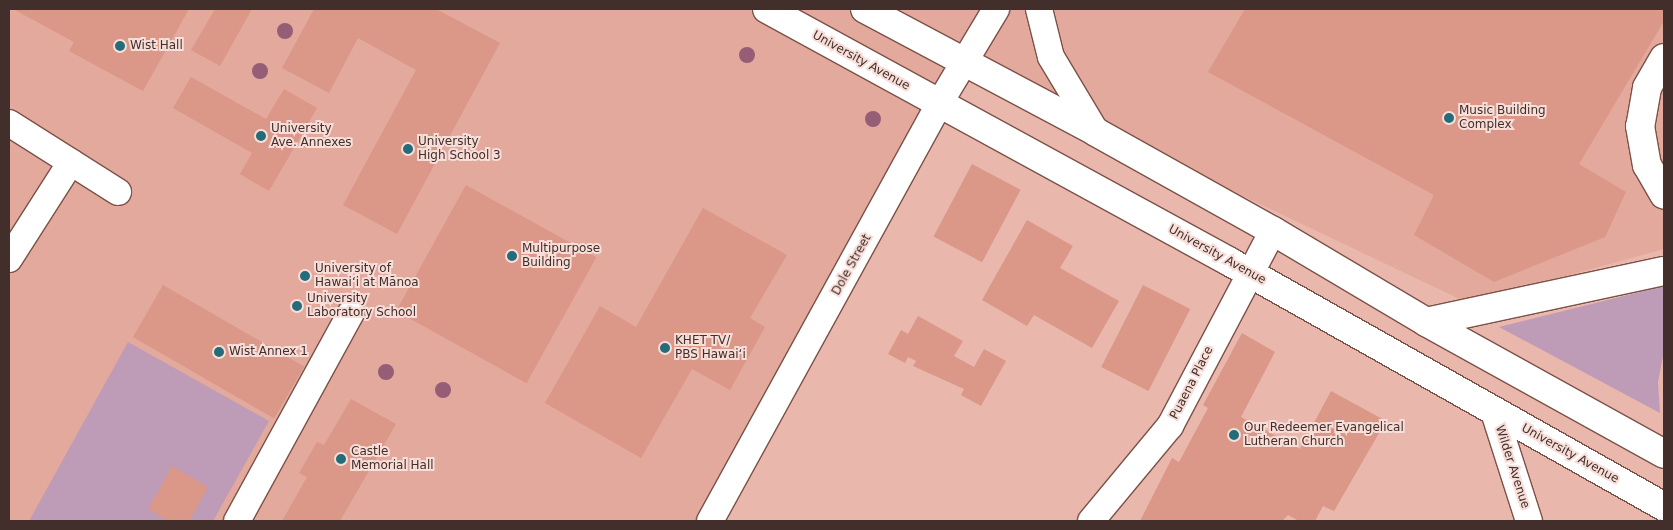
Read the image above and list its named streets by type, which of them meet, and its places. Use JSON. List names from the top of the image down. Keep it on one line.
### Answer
{"streets":{"main road":["University Avenue"],"street":["Dole Street","Puaena Place","Wilder Avenue"]},"crossings":[["University Avenue","Dole Street"],["University Avenue","Puaena Place"],["University Avenue","Wilder Avenue"]],"places":["Wist Hall","Music Building Complex","University Ave. Annexes","University High School 3","Multipurpose Building","University of Hawaiʻi at Mānoa","University Laboratory School","KHET TV/ PBS Hawai‘i","Wist Annex 1","Our Redeemer Evangelical Lutheran Church","Castle Memorial Hall"]}
